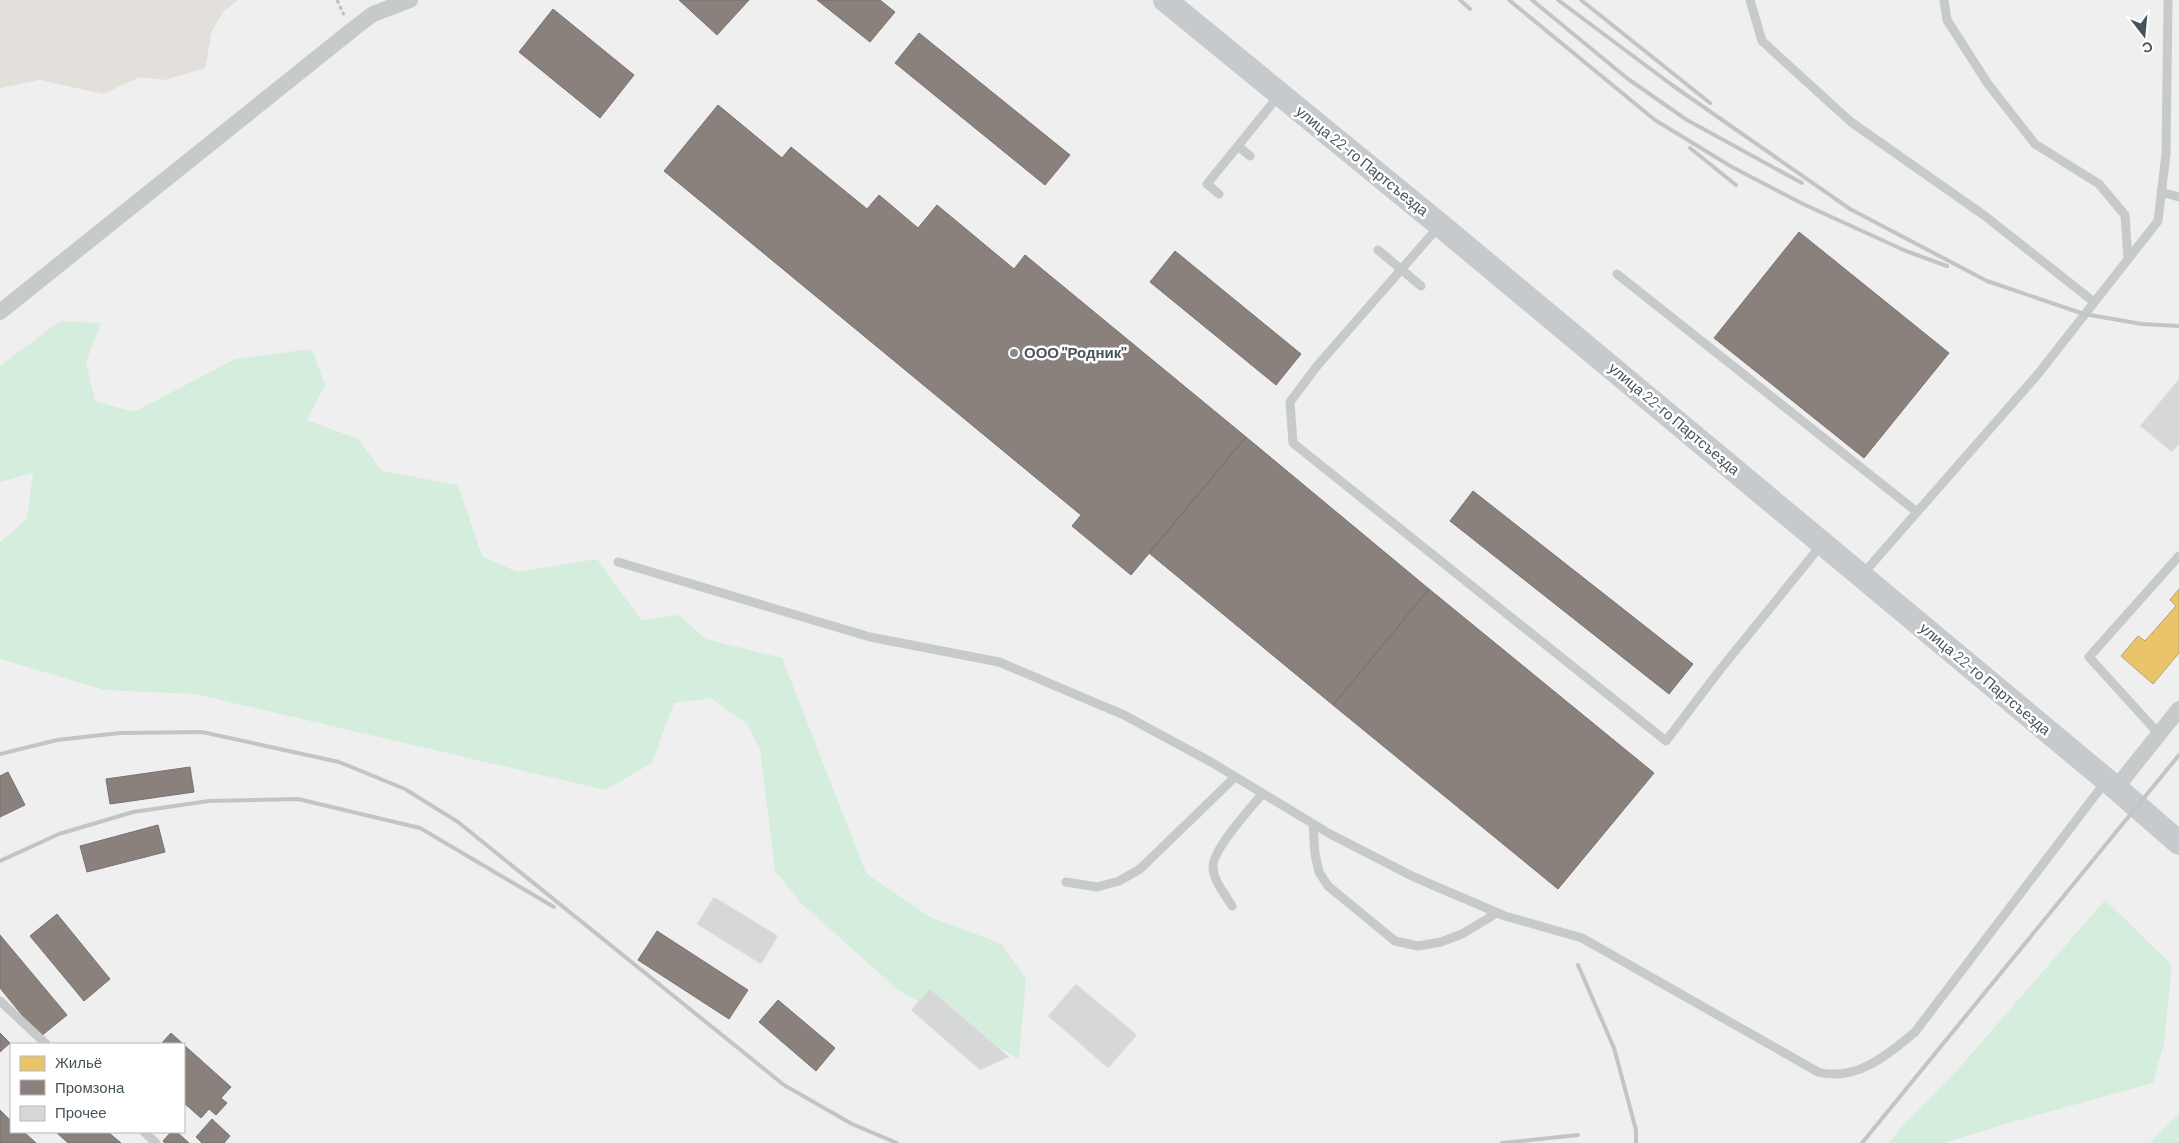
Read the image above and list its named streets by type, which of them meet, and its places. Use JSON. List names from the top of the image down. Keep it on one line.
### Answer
{"streets":{"street":["улица 22-го Партсъезда"]},"places":["ООО \"Родник\""],"legend":["Жильё","Промзона","Прочее"],"north":"bottom"}
